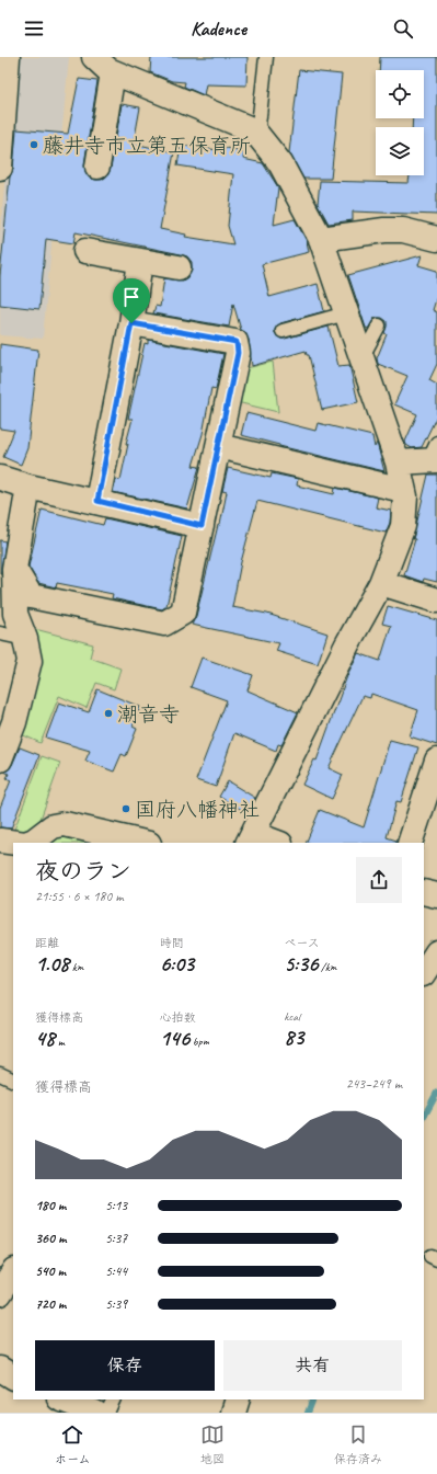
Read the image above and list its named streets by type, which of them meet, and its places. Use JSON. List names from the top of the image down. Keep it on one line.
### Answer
{"places":["藤井寺市立第五保育所","潮音寺","国府八幡神社"],"page":{"header":"Kadence","heading":["夜のラン","21:55 · 6 × 180 m"],"stats":[["距離","1.08 km"],["時間","6:03"],["ペース","5:36 /km"],["獲得標高","48 m"],["心拍数","146 bpm"],["kcal","83"]],"chart":["獲得標高","243–249 m"],"list":[{"name":"180 m","note":"5:13"},{"name":"360 m","note":"5:37"},{"name":"540 m","note":"5:44"},{"name":"720 m","note":"5:39"}],"buttons":["保存","共有"],"tabs":["ホーム","地図","保存済み"]}}
